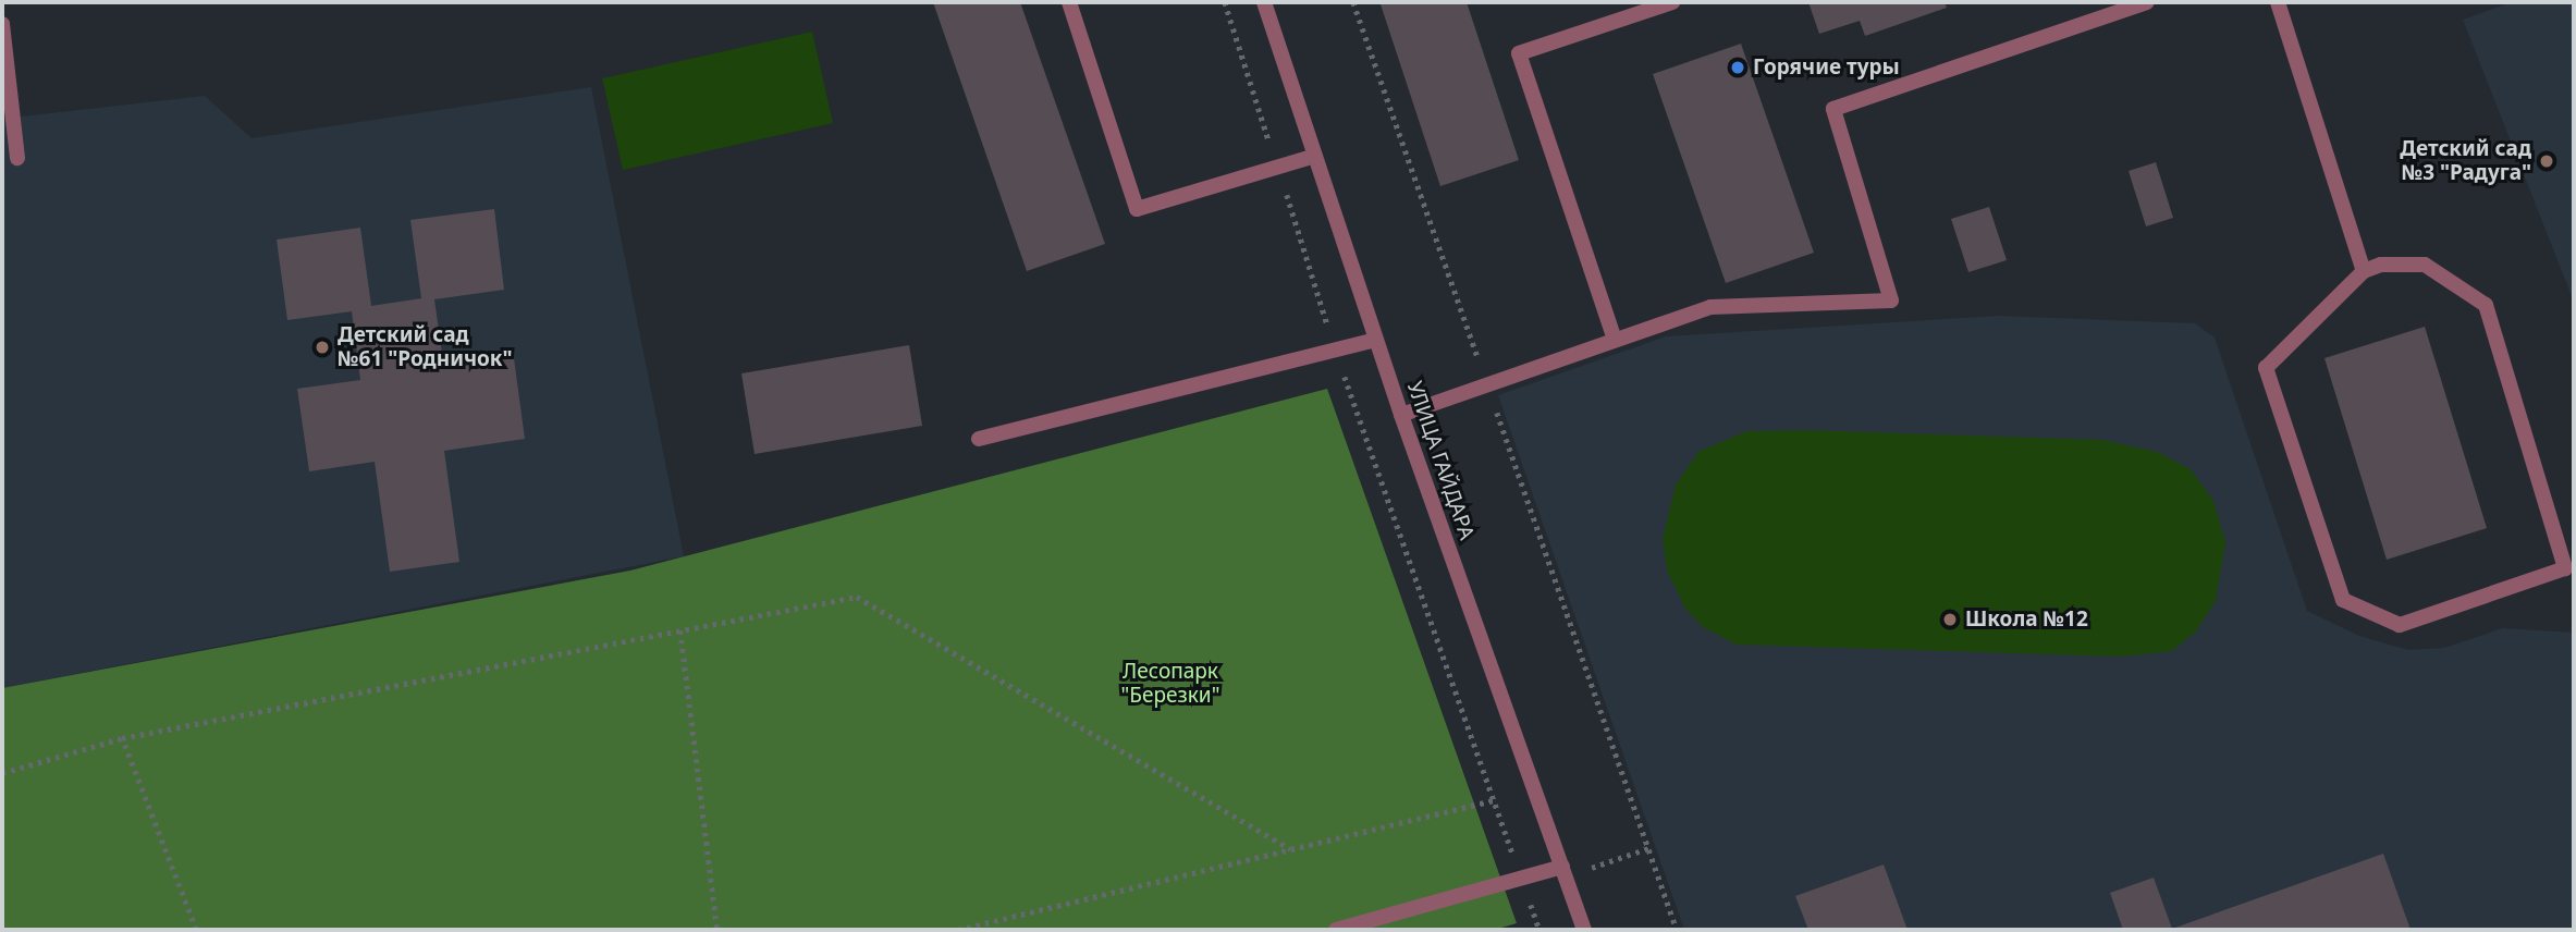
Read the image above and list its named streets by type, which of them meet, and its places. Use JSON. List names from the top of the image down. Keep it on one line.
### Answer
{"streets":{"street":["УЛИЦА ГАЙДАРА"]},"parks":["Лесопарк \"Березки\""],"places":["Горячие туры","Детский сад №3 \"Радуга\"","Детский сад №61 \"Родничок\"","Школа №12"]}
